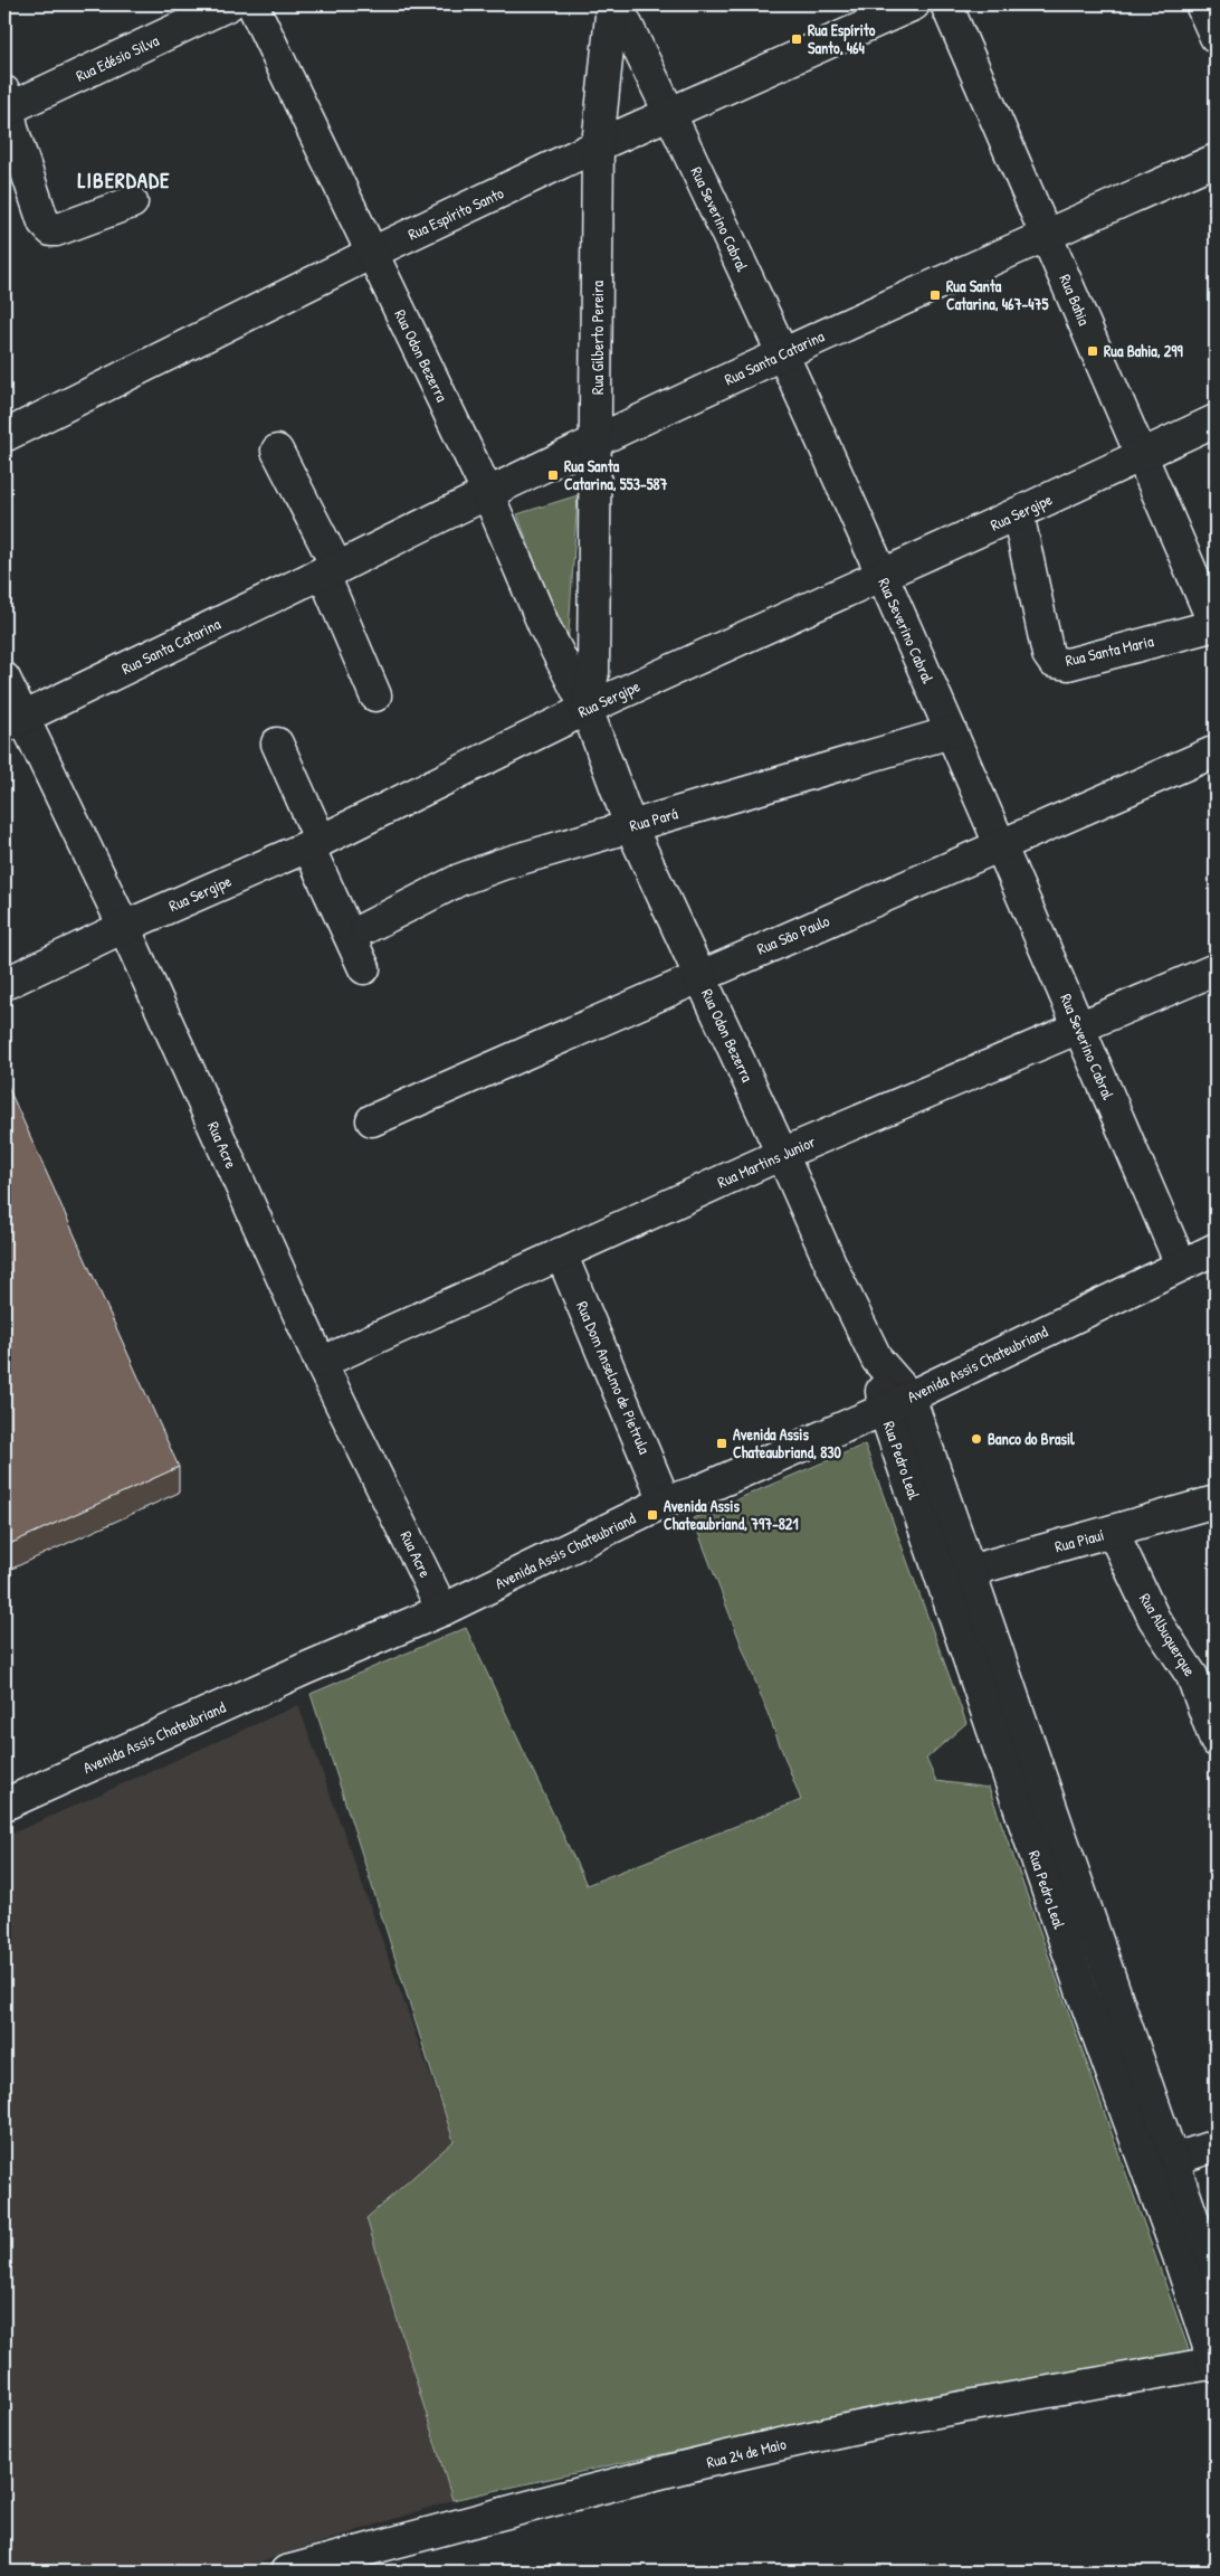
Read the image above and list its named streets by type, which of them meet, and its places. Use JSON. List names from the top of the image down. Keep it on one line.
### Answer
{"streets":{"street":["Rua Edésio Silva","Rua Espírito Santo","Rua Severino Cabral","Rua Bahia","Rua Gilberto Pereira","Rua Odon Bezerra","Rua Santa Catarina","Rua Sergipe","Rua Santa Maria","Rua Pará","Rua São Paulo","Rua Acre","Rua Martins Junior","Avenida Assis Chateubriand","Rua Dom Anselmo de Pietrula","Rua Pedro Leal","Rua Piauí","Rua Albuquerque","Rua 24 de Maio"]},"crossings":[["Rua Espírito Santo","Rua Severino Cabral"],["Rua Espírito Santo","Rua Gilberto Pereira"],["Rua Espírito Santo","Rua Odon Bezerra"],["Rua Severino Cabral","Rua Santa Catarina"],["Rua Severino Cabral","Rua Sergipe"],["Rua Severino Cabral","Rua Pará"],["Rua Severino Cabral","Rua São Paulo"],["Rua Severino Cabral","Rua Martins Junior"],["Rua Severino Cabral","Avenida Assis Chateubriand"],["Rua Bahia","Rua Santa Catarina"],["Rua Bahia","Rua Sergipe"],["Rua Bahia","Rua Santa Maria"],["Rua Gilberto Pereira","Rua Odon Bezerra"],["Rua Gilberto Pereira","Rua Santa Catarina"],["Rua Gilberto Pereira","Rua Sergipe"],["Rua Odon Bezerra","Rua Santa Catarina"],["Rua Odon Bezerra","Rua Sergipe"],["Rua Odon Bezerra","Rua Pará"],["Rua Odon Bezerra","Rua São Paulo"],["Rua Odon Bezerra","Rua Martins Junior"],["Rua Odon Bezerra","Avenida Assis Chateubriand"],["Rua Odon Bezerra","Rua Pedro Leal"],["Rua Santa Catarina","Rua Acre"],["Rua Sergipe","Rua Santa Maria"],["Rua Sergipe","Rua Acre"],["Rua Acre","Rua Martins Junior"],["Rua Acre","Avenida Assis Chateubriand"],["Rua Martins Junior","Rua Dom Anselmo de Pietrula"],["Avenida Assis Chateubriand","Rua Dom Anselmo de Pietrula"],["Avenida Assis Chateubriand","Rua Pedro Leal"],["Rua Pedro Leal","Rua Piauí"],["Rua Pedro Leal","Rua 24 de Maio"],["Rua Piauí","Rua Albuquerque"]],"districts":["LIBERDADE"],"places":{"transit":["Rua Espírito Santo, 464","Rua Santa Catarina, 467-475","Rua Bahia, 299","Rua Santa Catarina, 553-587","Avenida Assis Chateaubriand, 830","Avenida Assis Chateaubriand, 797-821"],"other":["Banco do Brasil"]}}
